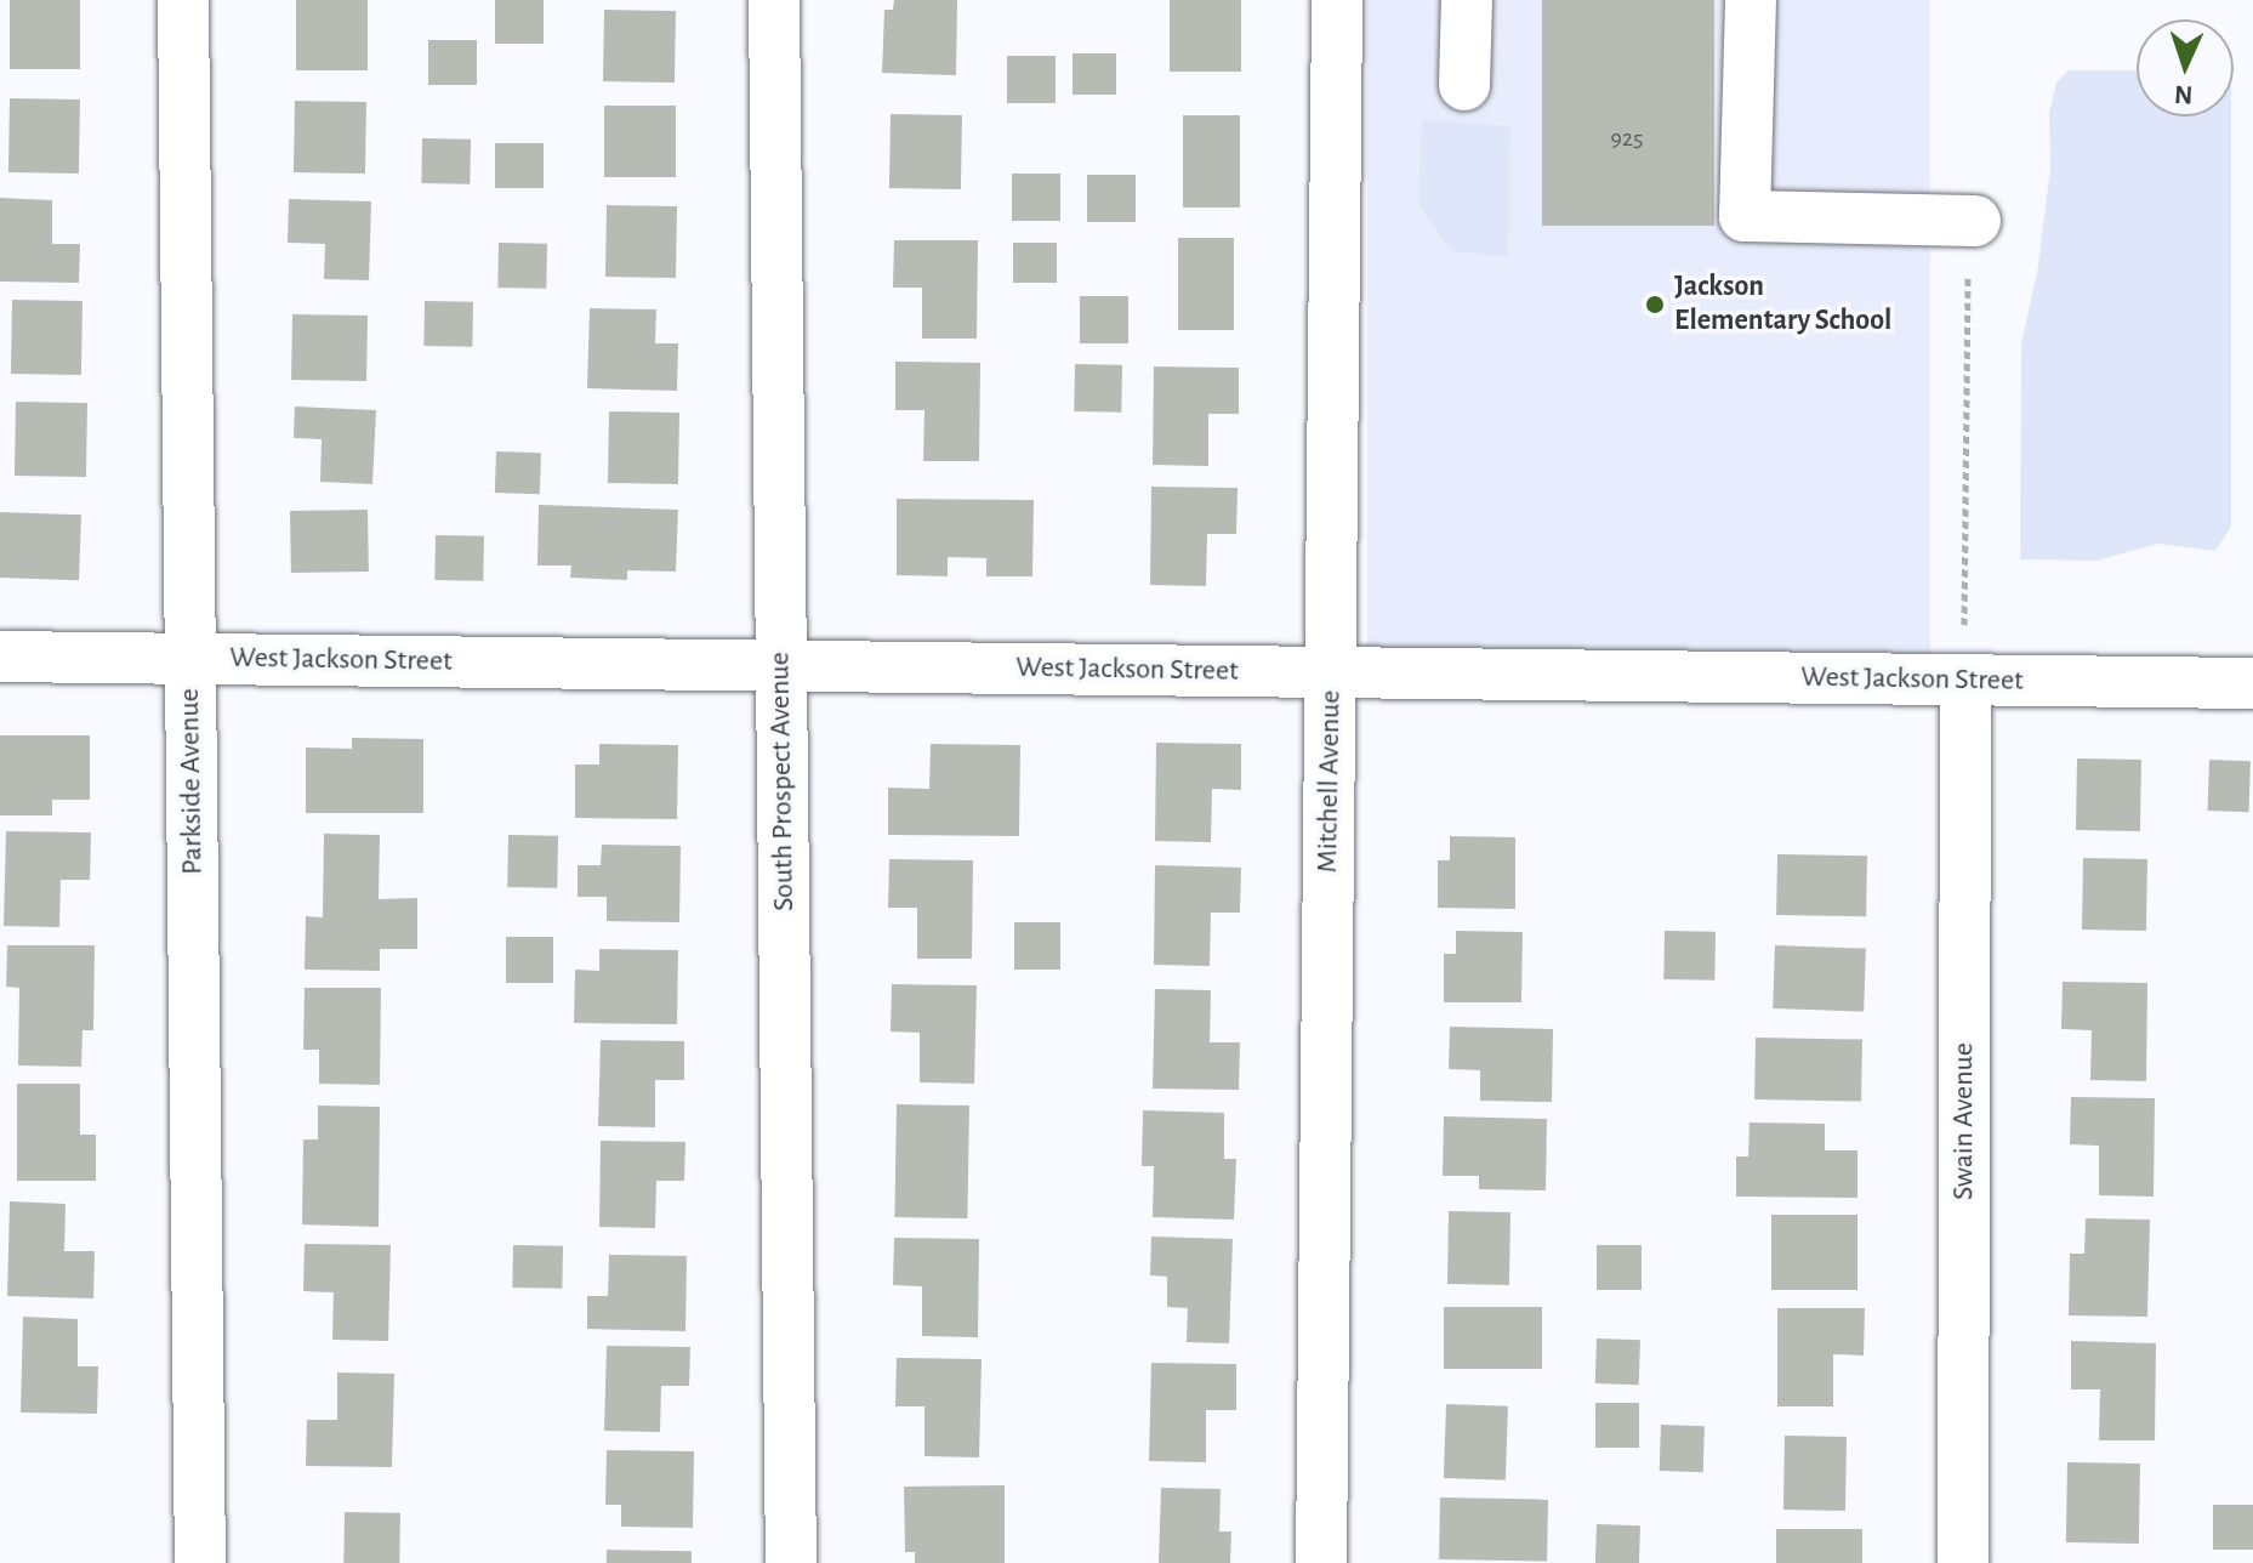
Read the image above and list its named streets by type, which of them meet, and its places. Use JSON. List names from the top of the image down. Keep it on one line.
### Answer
{"streets":{"street":["West Jackson Street","Parkside Avenue","South Prospect Avenue","Mitchell Avenue","Swain Avenue"]},"crossings":[["West Jackson Street","Parkside Avenue"],["West Jackson Street","South Prospect Avenue"],["West Jackson Street","Mitchell Avenue"],["West Jackson Street","Swain Avenue"]],"places":["Jackson Elementary School"],"house_numbers":["925"],"north":"bottom"}
